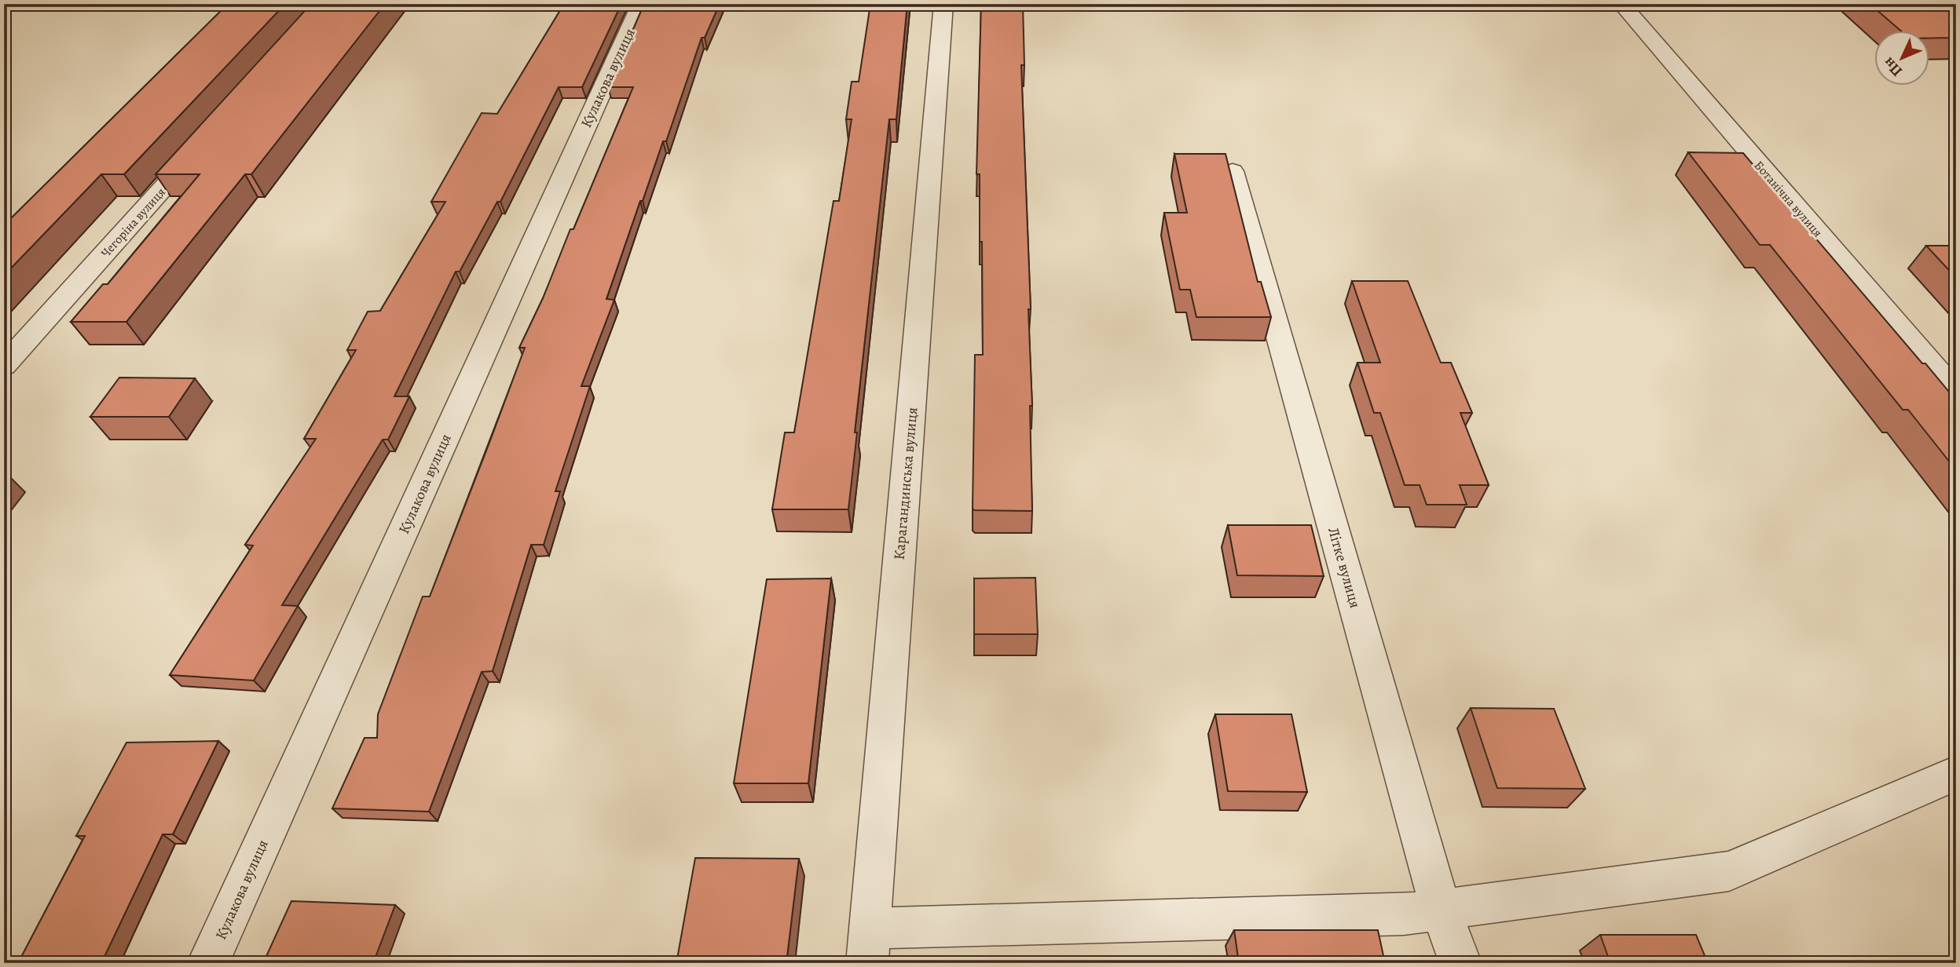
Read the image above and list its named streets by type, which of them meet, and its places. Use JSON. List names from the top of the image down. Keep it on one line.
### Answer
{"streets":{"street":["Кулакова вулиця","Ботанічна вулиця","Чегоріна вулиця","Карагандинська вулиця","Літке вулиця"]},"north":"bottom left"}
